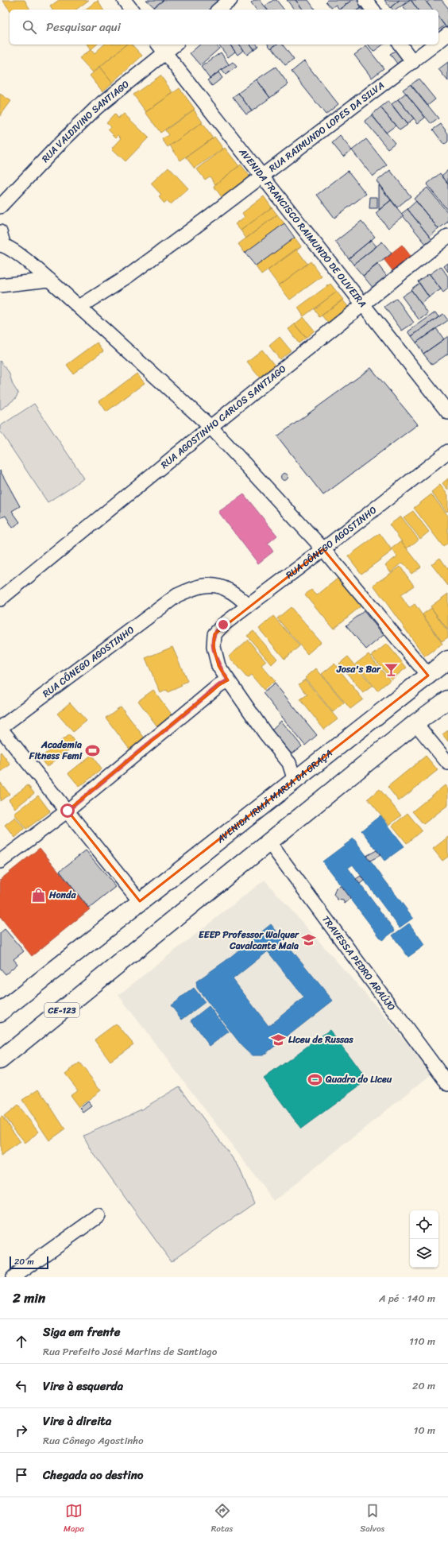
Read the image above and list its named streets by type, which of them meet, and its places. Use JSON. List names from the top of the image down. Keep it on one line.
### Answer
{"streets":{"main road":["AVENIDA IRMÃ MARIA DA GRAÇA","CE-123"],"street":["RUA VALDIVINO SANTIAGO","RUA RAIMUNDO LOPES DA SILVA","AVENIDA FRANCISCO RAIMUNDO DE OLIVEIRA","RUA AGOSTINHO CARLOS SANTIAGO","RUA CÔNEGO AGOSTINHO","TRAVESSA PEDRO ARAÚJO"]},"crossings":[["RUA VALDIVINO SANTIAGO","AVENIDA FRANCISCO RAIMUNDO DE OLIVEIRA"],["RUA RAIMUNDO LOPES DA SILVA","AVENIDA FRANCISCO RAIMUNDO DE OLIVEIRA"],["AVENIDA FRANCISCO RAIMUNDO DE OLIVEIRA","RUA AGOSTINHO CARLOS SANTIAGO"],["TRAVESSA PEDRO ARAÚJO","CE-123"]],"places":{"bar":["Josa's Bar"],"sports":["Academia Fitness Femi","Quadra do Liceu"],"shop":["Honda"],"school or university":["EEEP Professor Walquer Cavalcante Maia","Liceu de Russas"]},"scale_bar":"20 m","page":{"search":"Pesquisar aqui","scale":"20 m","heading":["2 min","A pé · 140 m"],"list":[["Siga em frente","Rua Prefeito José Martins de Santiago","110 m"],["Vire à esquerda","20 m"],["Vire à direita","Rua Cônego Agostinho","10 m"],"Chegada ao destino"],"nav":["Mapa","Rotas","Salvos"]}}
